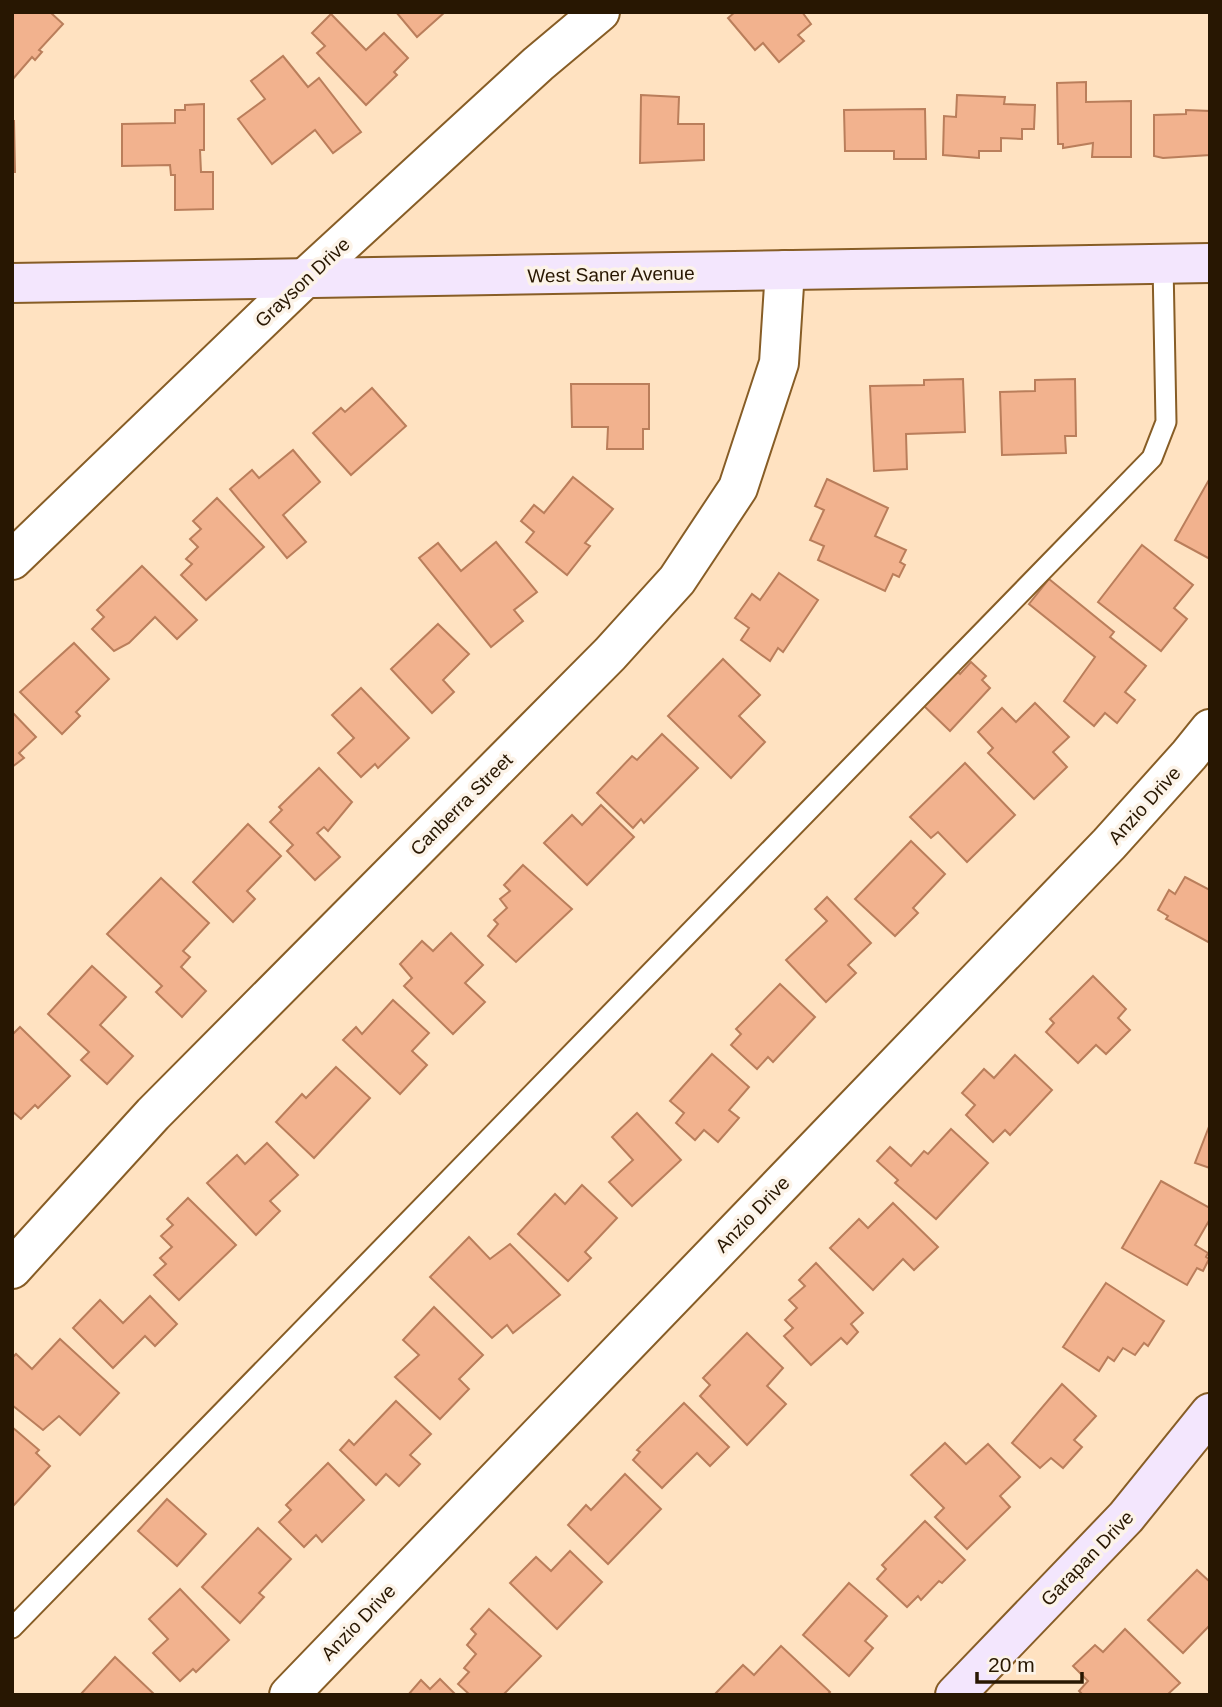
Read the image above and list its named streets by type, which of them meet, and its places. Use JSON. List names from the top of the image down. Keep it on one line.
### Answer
{"streets":{"street":["West Saner Avenue","Grayson Drive","Canberra Street","Anzio Drive","Garapan Drive"]},"crossings":[["West Saner Avenue","Grayson Drive"],["West Saner Avenue","Canberra Street"]],"scale_bar":"20 m"}
